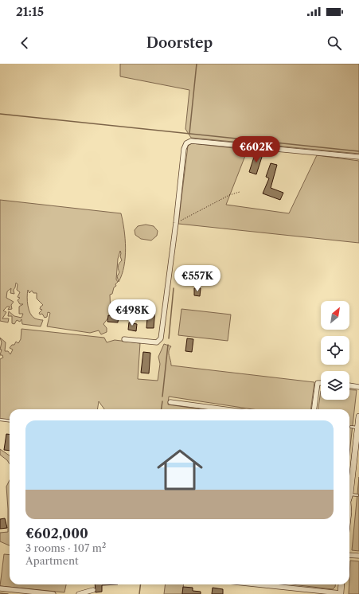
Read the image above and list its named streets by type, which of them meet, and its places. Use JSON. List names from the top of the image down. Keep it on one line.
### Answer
{"north":"top right","page":{"status":"21:15","header":"Doorstep","price":["€602K","€557K","€498K"],"list":[{"name":"€602,000","note":"3 rooms · 107 m² · Apartment"}]}}
